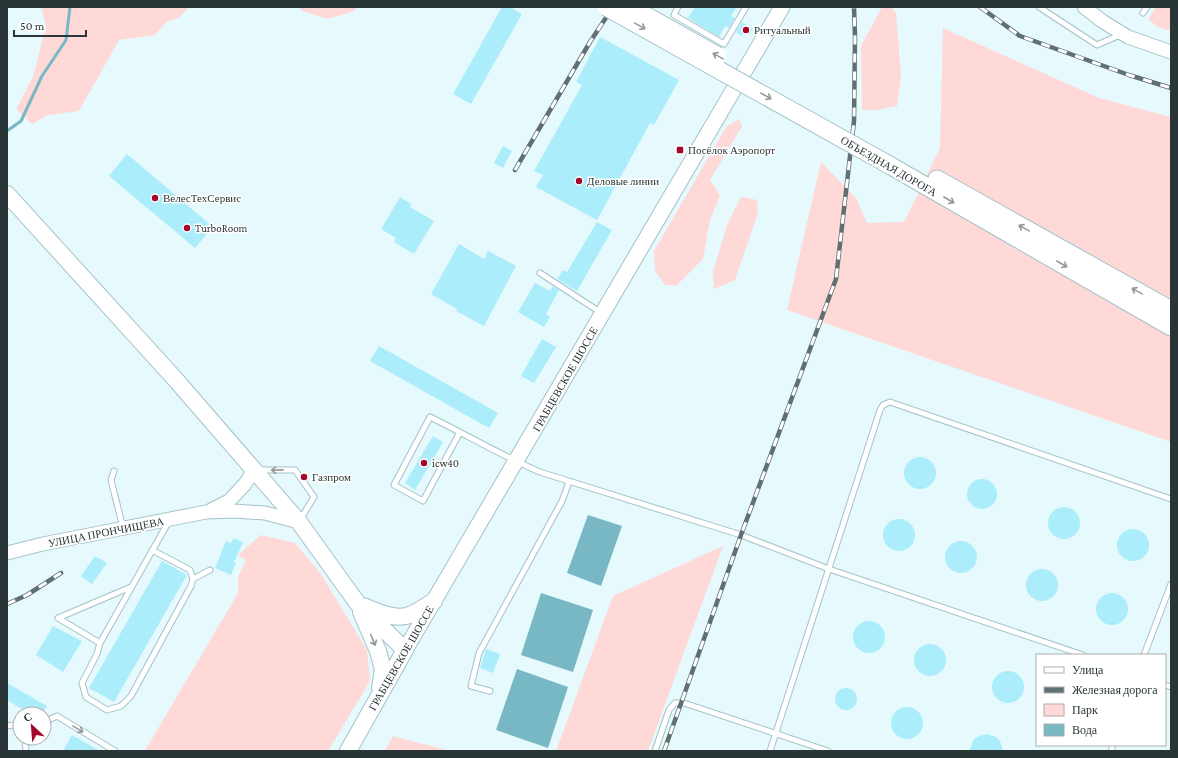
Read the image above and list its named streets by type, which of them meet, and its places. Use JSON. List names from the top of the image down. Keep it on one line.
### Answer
{"streets":{"highway":["ОБЪЕЗДНАЯ ДОРОГА"],"main road":["ГРАБЦЕВСКОЕ ШОССЕ"],"street":["УЛИЦА ПРОНЧИЩЕВА"]},"places":{"other":["Ритуальный","Деловые линии","ВелесТехСервис","TurboRoom","icw40","Газпром"],"transit":["Посёлок Аэропорт"]},"legend":["Улица","Железная дорога","Парк","Вода"],"scale_bar":"50 m","north":"top left"}
